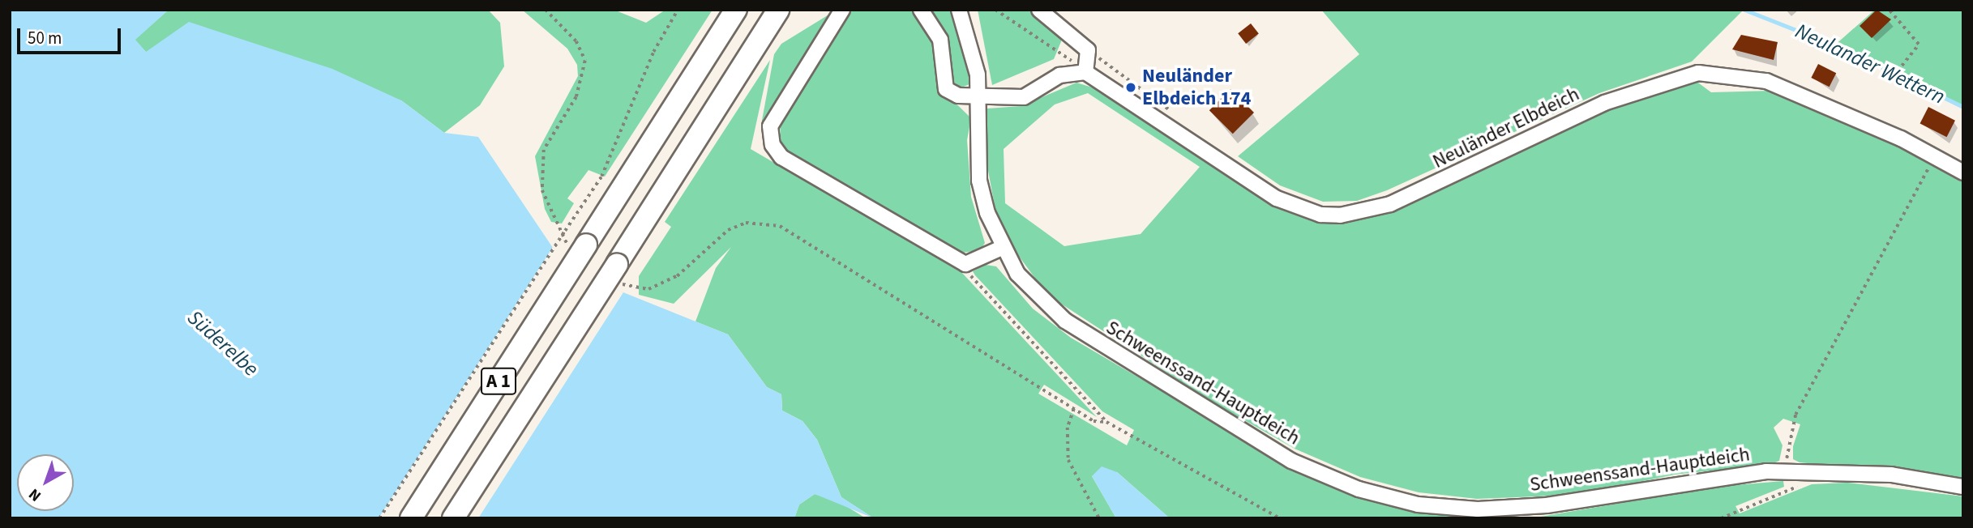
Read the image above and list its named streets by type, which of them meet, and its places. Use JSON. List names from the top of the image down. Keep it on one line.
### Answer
{"streets":{"highway":["A 1"],"street":["Neuländer Elbdeich","Schweenssand-Hauptdeich"]},"water":["Neulander Wettern","Süderelbe"],"places":["Neuländer Elbdeich 174"],"scale_bar":"50 m","north":"bottom left"}
